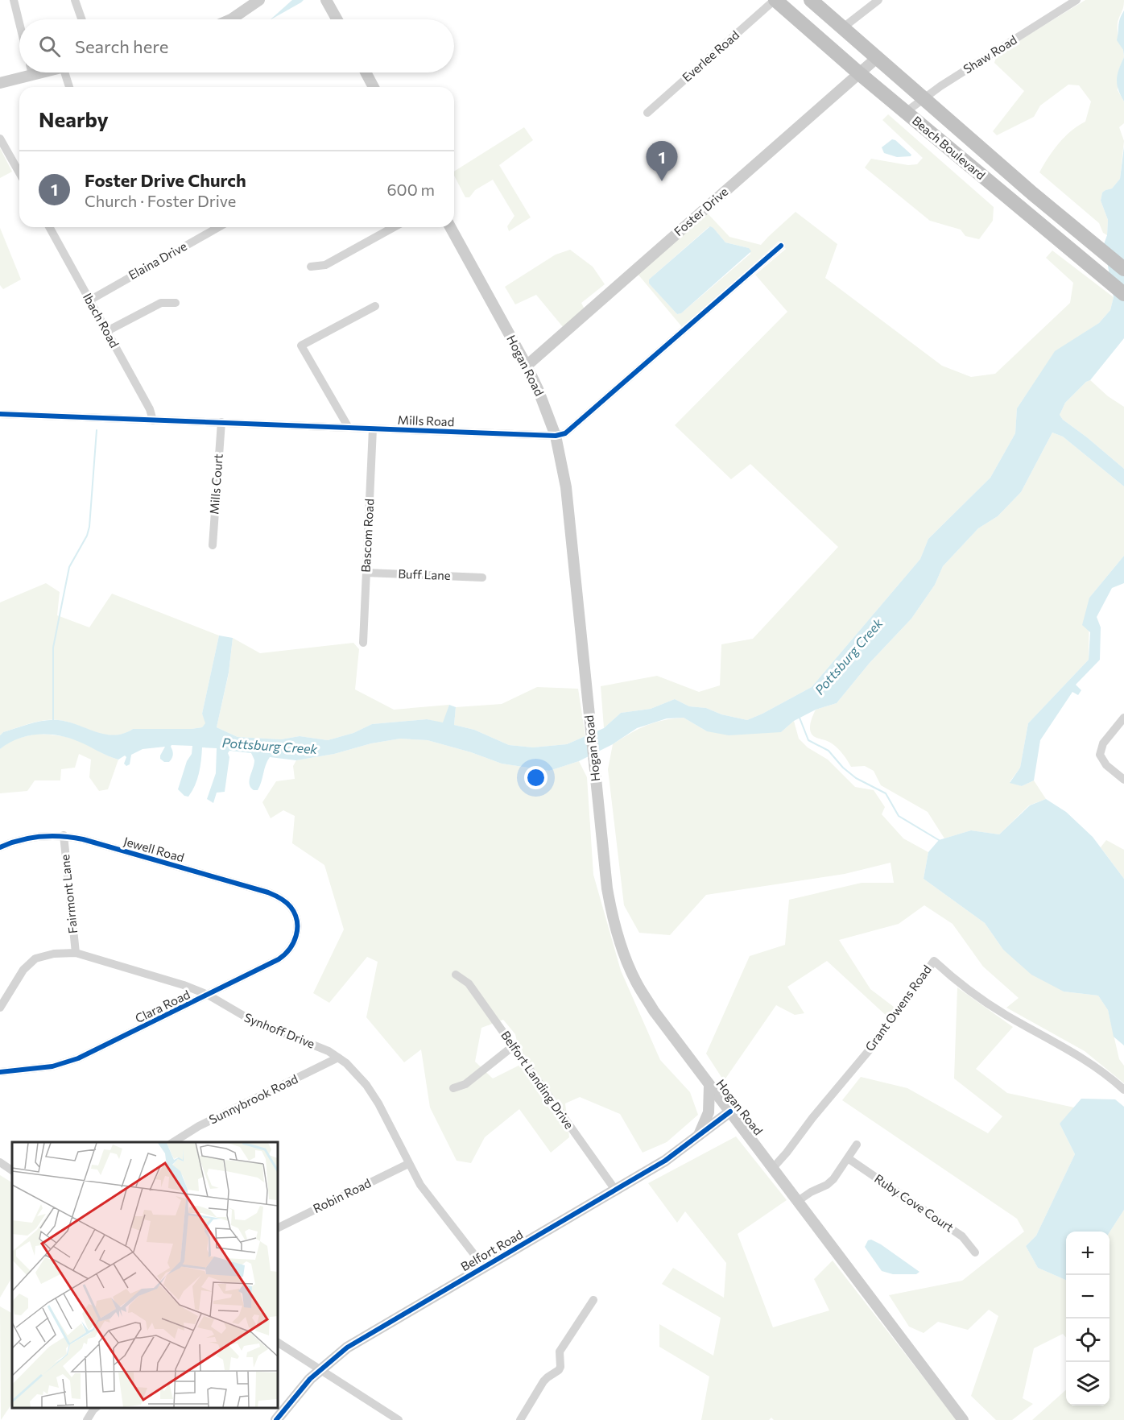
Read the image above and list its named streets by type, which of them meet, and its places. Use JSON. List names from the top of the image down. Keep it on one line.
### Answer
{"streets":{"highway":["Beach Boulevard"],"main road":["Foster Drive","Hogan Road","Belfort Road"],"street":["Shaw Road","Everlee Road","Elaina Drive","Ibach Road","Mills Road","Mills Court","Bascom Road","Buff Lane","Jewell Road","Fairmont Lane","Clara Road","Grant Owens Road","Synhoff Drive","Belfort Landing Drive","Sunnybrook Road","Robin Road","Ruby Cove Court"]},"crossings":[["Shaw Road","Beach Boulevard"],["Everlee Road","Beach Boulevard"],["Beach Boulevard","Foster Drive"],["Foster Drive","Hogan Road"],["Elaina Drive","Ibach Road"],["Ibach Road","Mills Road"],["Hogan Road","Mills Road"],["Hogan Road","Grant Owens Road"],["Hogan Road","Belfort Road"],["Mills Road","Mills Court"],["Mills Road","Bascom Road"],["Bascom Road","Buff Lane"],["Jewell Road","Fairmont Lane"],["Jewell Road","Clara Road"],["Fairmont Lane","Synhoff Drive"],["Clara Road","Synhoff Drive"],["Synhoff Drive","Sunnybrook Road"],["Synhoff Drive","Robin Road"],["Synhoff Drive","Belfort Road"],["Belfort Landing Drive","Belfort Road"]],"water":["Pottsburg Creek"],"page":{"search":"Search here","heading":"Nearby","pins":"1","list":[{"mark":"1","name":"Foster Drive Church","note":"Church · Foster Drive","value":"600 m"}],"map_buttons":["+","−"]}}
